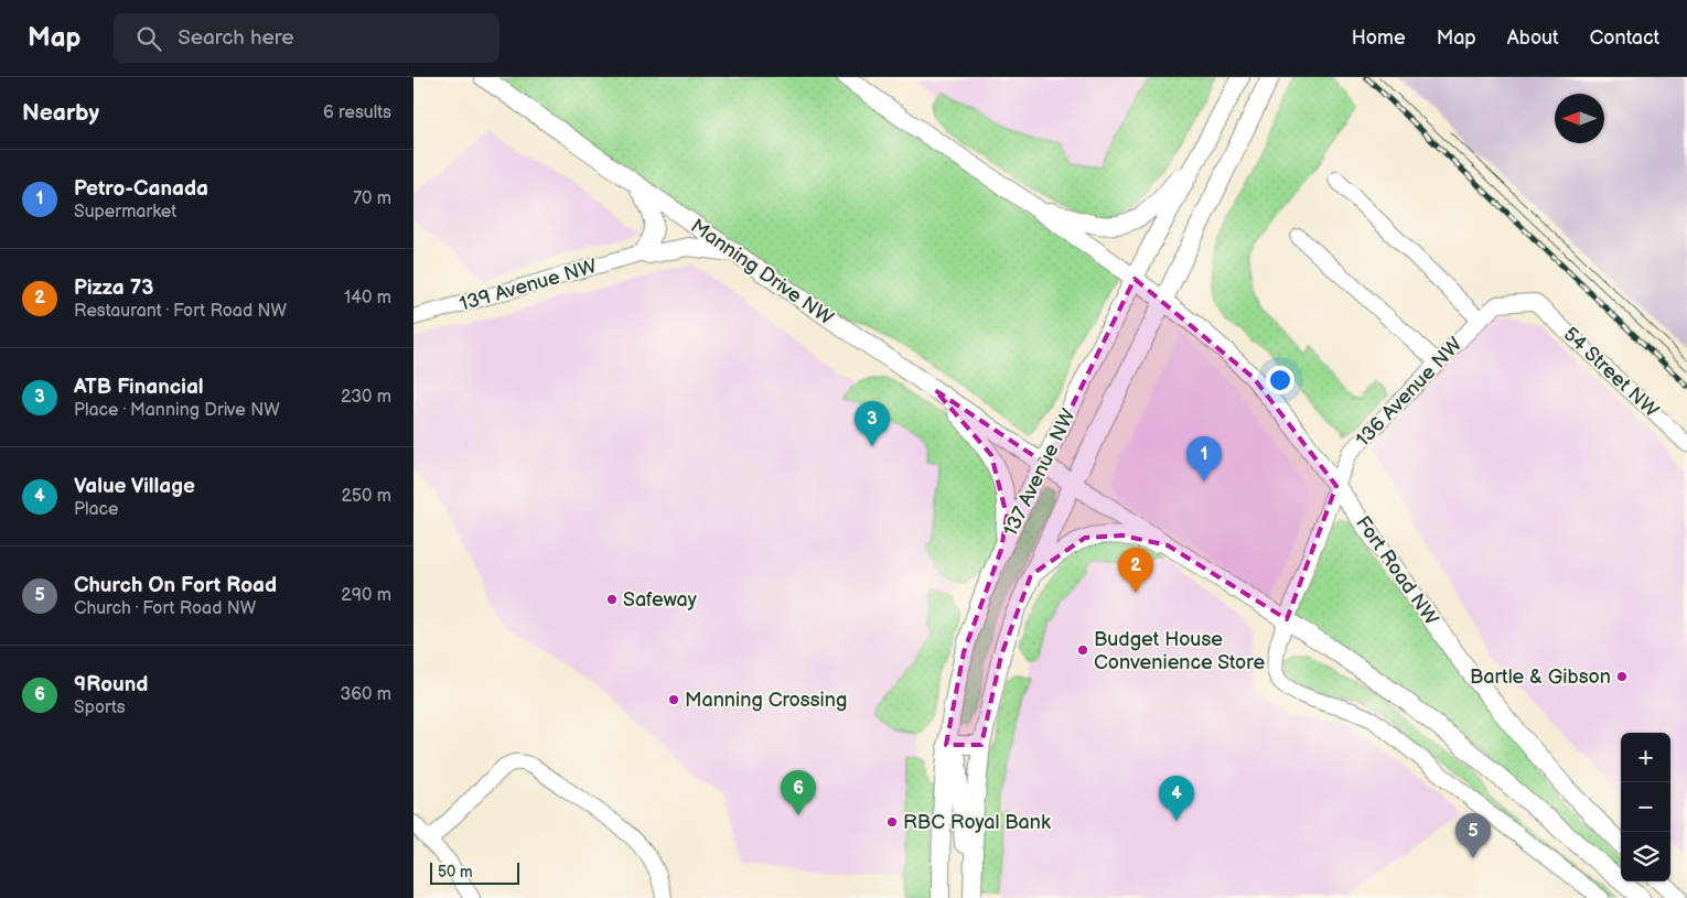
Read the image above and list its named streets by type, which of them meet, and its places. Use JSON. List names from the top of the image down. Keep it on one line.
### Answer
{"streets":{"main road":["Manning Drive NW","137 Avenue NW","Fort Road NW"],"street":["139 Avenue NW","54 Street NW","136 Avenue NW"]},"crossings":[["Manning Drive NW","137 Avenue NW"],["54 Street NW","136 Avenue NW"],["136 Avenue NW","Fort Road NW"],["137 Avenue NW","Fort Road NW"]],"places":["Safeway","Budget House Convenience Store","Bartle & Gibson","Manning Crossing","RBC Royal Bank"],"scale_bar":"50 m","north":"left","page":{"header":"Map","search":"Search here","nav":["Home","Map","About","Contact"],"heading":["Nearby","6 results"],"list":[{"mark":"1","name":"Petro-Canada","note":"Supermarket","value":"70 m"},{"mark":"2","name":"Pizza 73","note":"Restaurant · Fort Road NW","value":"140 m"},{"mark":"3","name":"ATB Financial","note":"Place · Manning Drive NW","value":"230 m"},{"mark":"4","name":"Value Village","note":"Place","value":"250 m"},{"mark":"5","name":"Church On Fort Road","note":"Church · Fort Road NW","value":"290 m"},{"mark":"6","name":"9Round","note":"Sports","value":"360 m"}],"pins":["3","1","2","6","4","5"],"map_buttons":["+","−"],"scale":"50 m"}}
